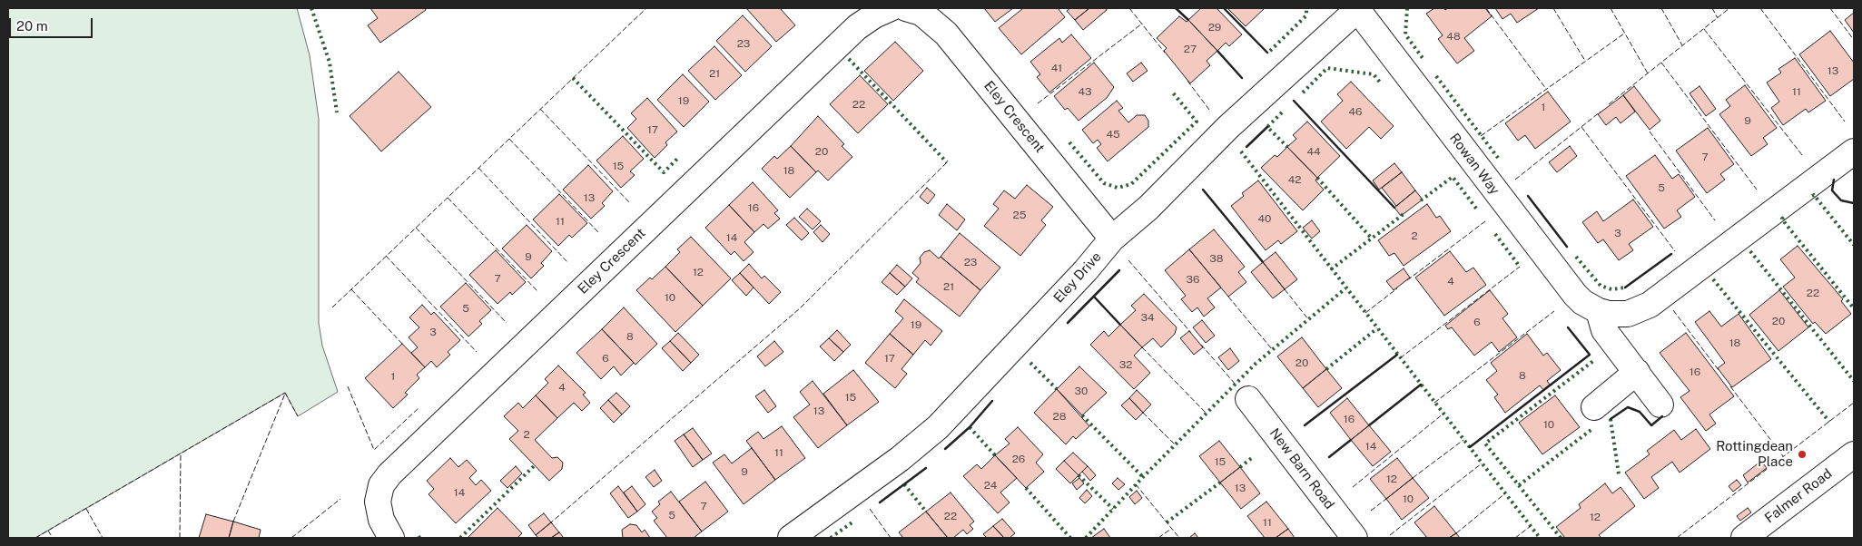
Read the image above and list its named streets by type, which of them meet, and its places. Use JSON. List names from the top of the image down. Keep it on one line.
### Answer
{"streets":{"street":["Eley Crescent","Rowan Way","Eley Drive","New Barn Road","Falmer Road"]},"crossings":[["Eley Crescent","Eley Drive"],["Rowan Way","Eley Drive"]],"places":["Rottingdean Place"],"house_numbers":["29","48","23","27","41","13","21","43","11","19","22","1","46","9","17","45","20","44","7","15","18","42","5","13","16","25","40","11","3","2","14","9","38","23","12","7","36","4","21","22","10","5","34","20","6","19","3","8","18","6","17","20","32","16","8","1","4","30","15","13","28","16","10","2","14","11","26","15","9","12","24","13","14","10","7","5","22","12","11"],"scale_bar":"20 m"}
